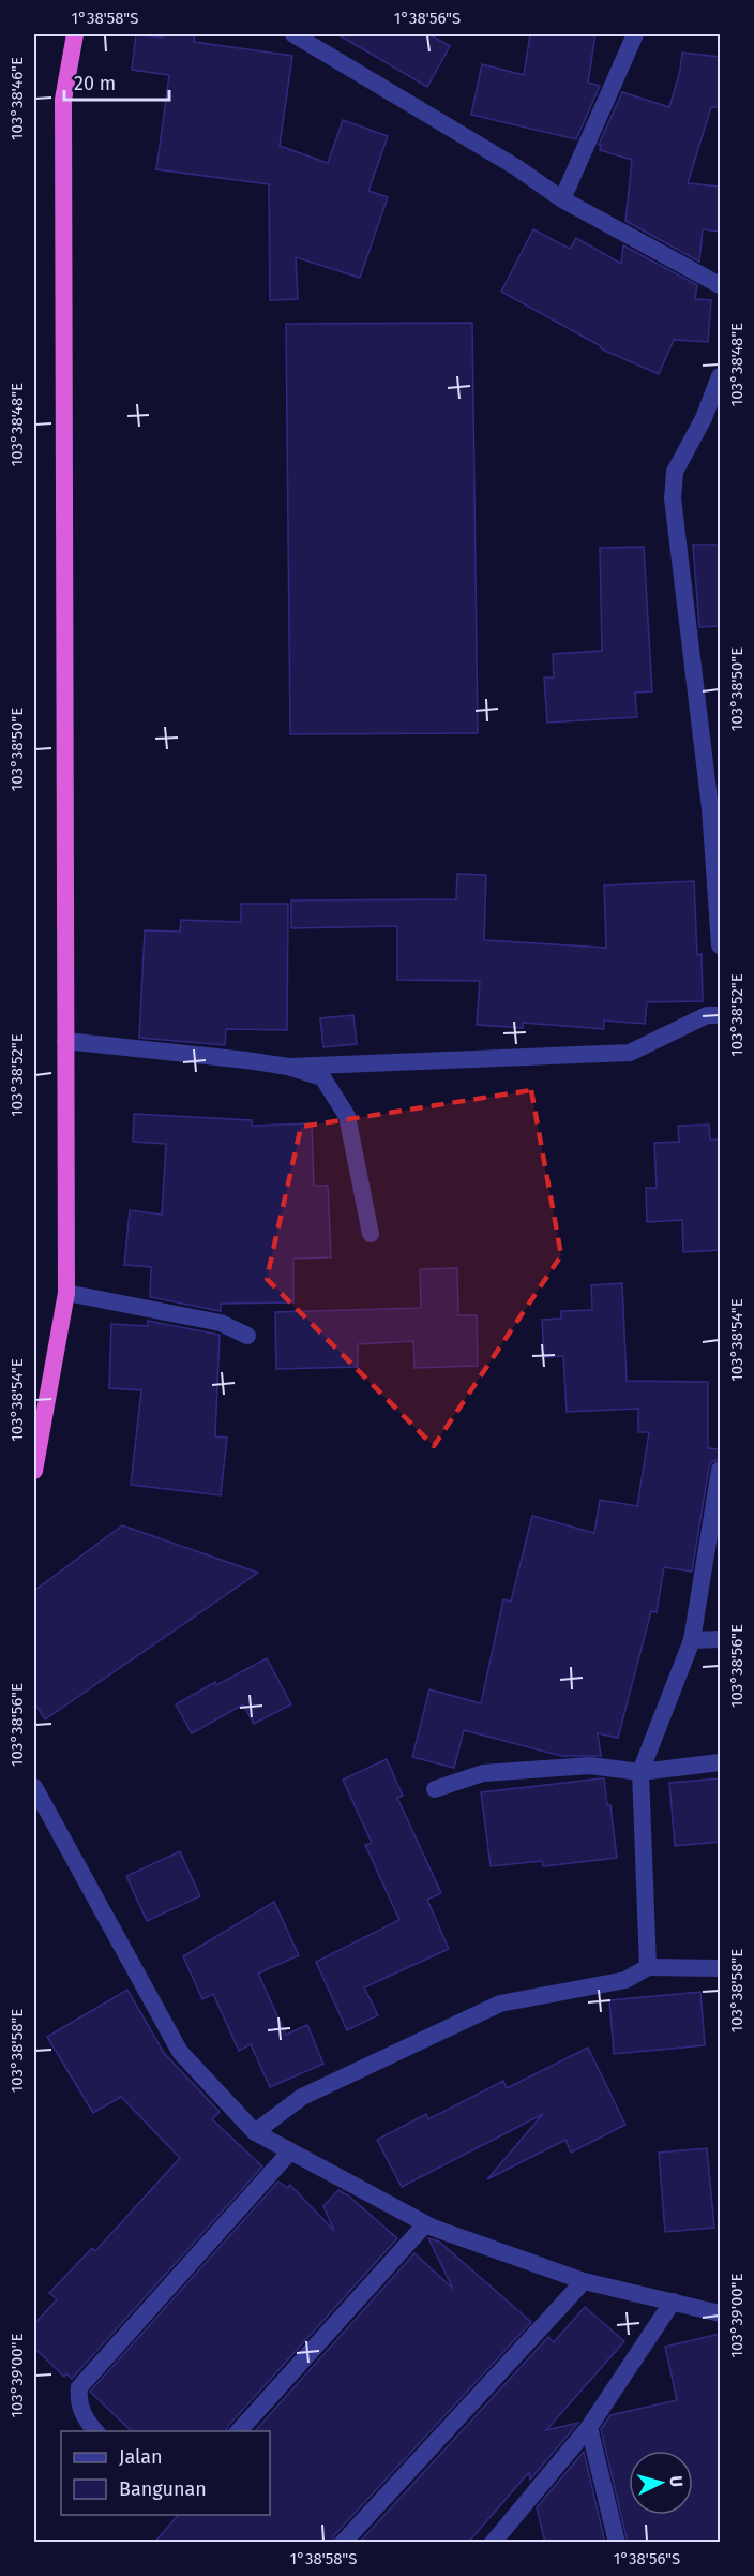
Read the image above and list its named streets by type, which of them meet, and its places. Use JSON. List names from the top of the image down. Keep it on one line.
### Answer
{"legend":["Jalan","Bangunan"],"scale_bar":"20 m","north":"right","coordinates":["1°38'58\"S","1°38'56\"S","103°38'46\"E","103°38'48\"E","103°38'50\"E","103°38'52\"E","103°38'54\"E","103°38'56\"E","103°38'58\"E","103°39'00\"E"]}
